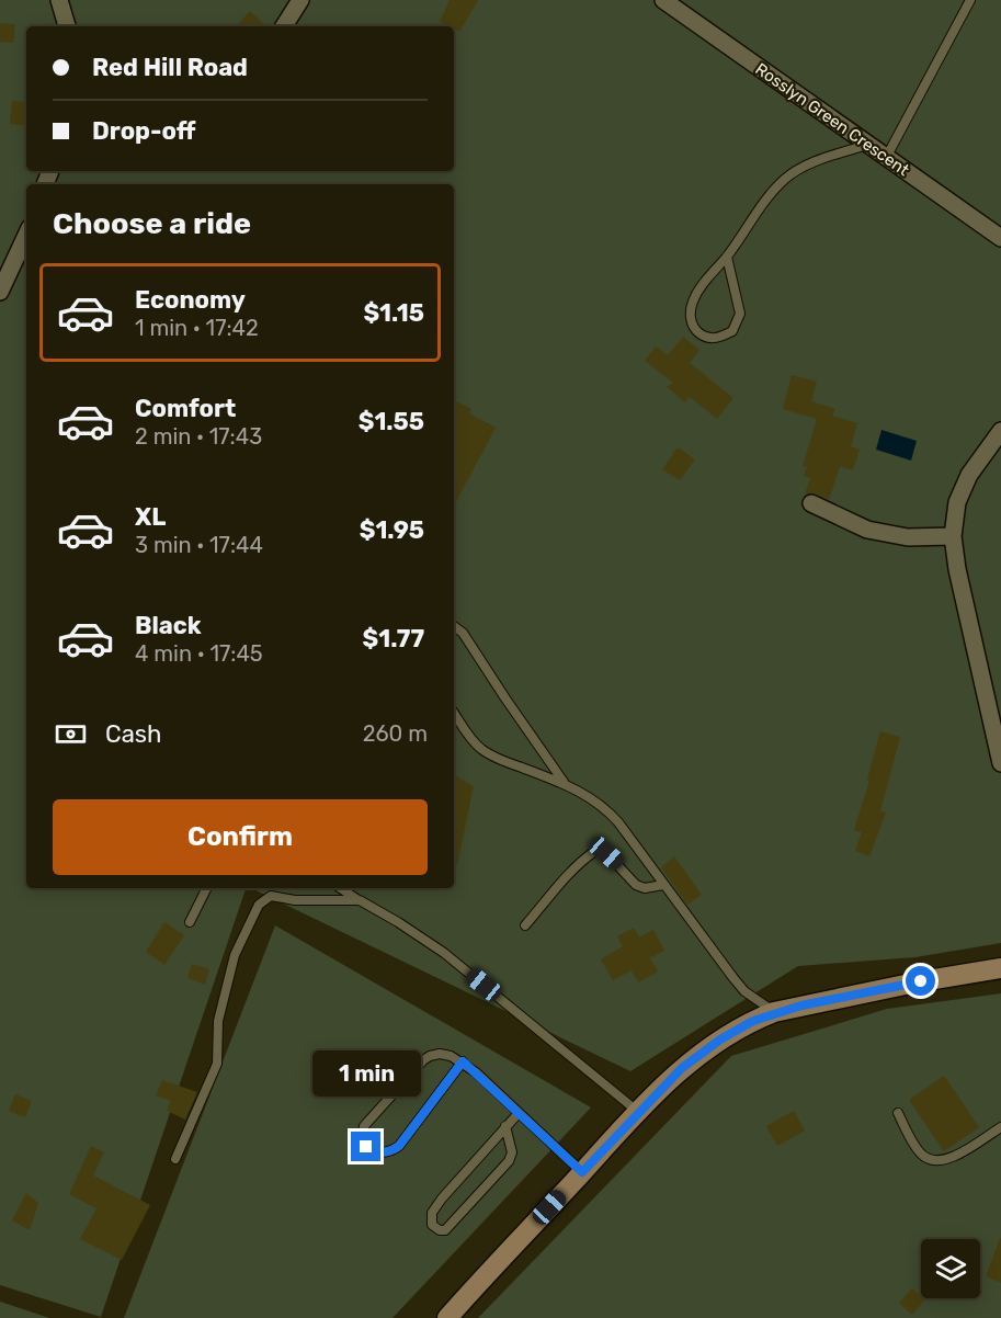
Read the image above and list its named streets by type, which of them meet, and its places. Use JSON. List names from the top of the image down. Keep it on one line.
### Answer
{"streets":{"street":["Rosslyn Green Crescent"]},"page":{"banner":["Red Hill Road","Drop-off"],"heading":"Choose a ride","list":[{"name":"Economy","note":"1 min · 17:42","value":"$1.15"},{"name":"Comfort","note":"2 min · 17:43","value":"$1.55"},{"name":"XL","note":"3 min · 17:44","value":"$1.95"},{"name":"Black","note":"4 min · 17:45","value":"$1.77"}],"pay":["Cash","260 m"],"buttons":"Confirm","bubble":"1 min"}}
